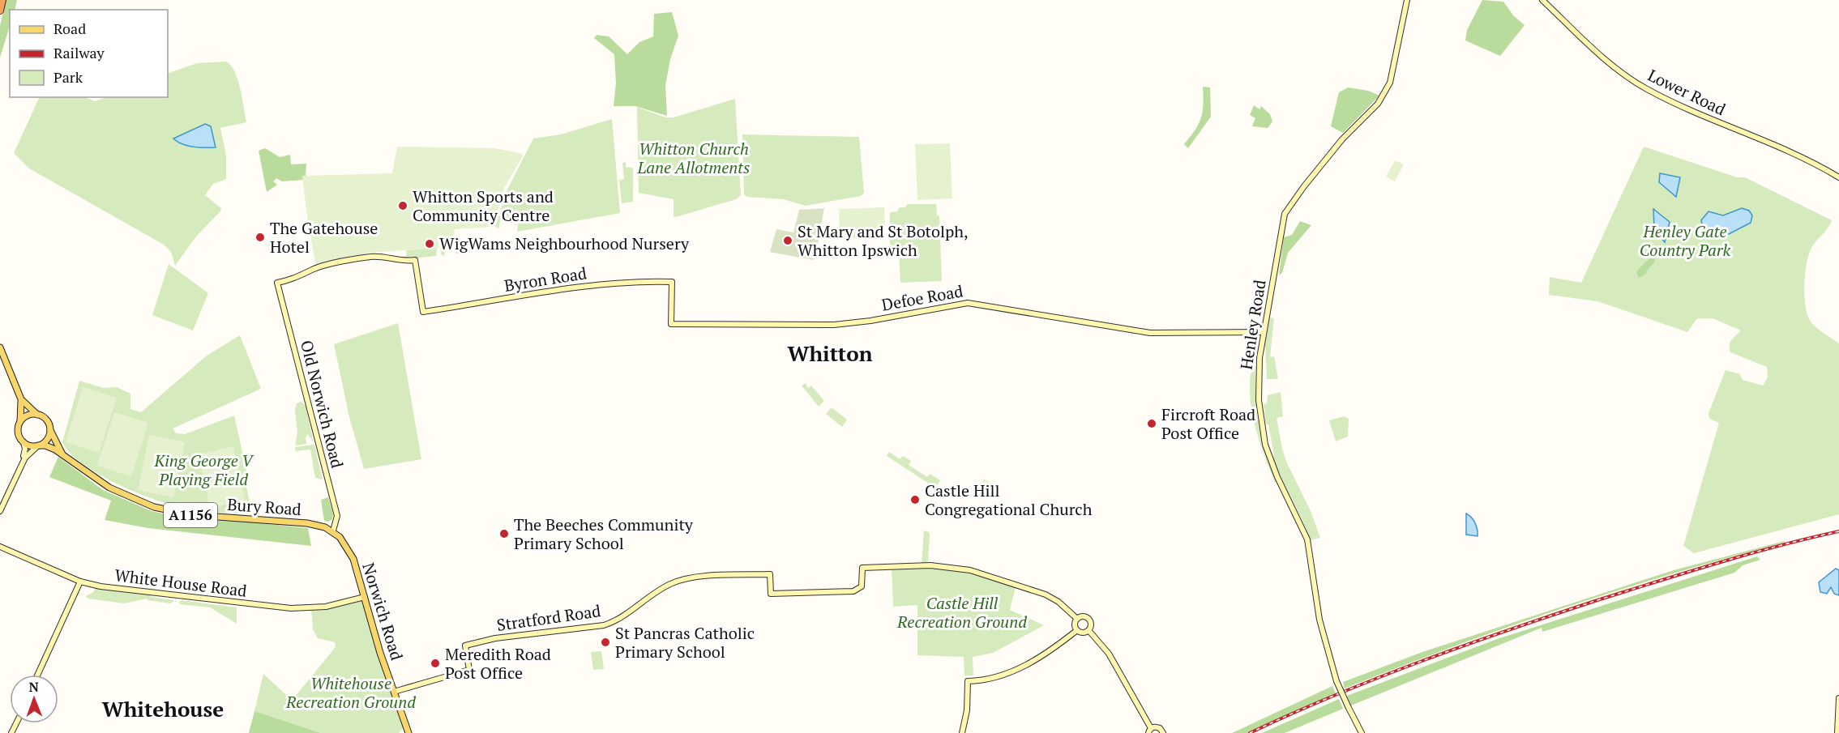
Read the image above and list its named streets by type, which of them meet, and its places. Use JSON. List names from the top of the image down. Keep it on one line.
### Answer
{"streets":{"main road":["Bury Road","A1156","Norwich Road"],"street":["Lower Road","Byron Road","Defoe Road","Henley Road","Old Norwich Road","White House Road","Stratford Road"]},"crossings":[["Byron Road","Defoe Road"],["Byron Road","Old Norwich Road"],["Defoe Road","Henley Road"],["Old Norwich Road","Bury Road"],["Old Norwich Road","Norwich Road"],["Bury Road","Norwich Road"],["White House Road","Norwich Road"],["Norwich Road","Stratford Road"]],"districts":["Whitton","Whitehouse"],"parks":["Whitton Church Lane Allotments","Henley Gate Country Park","King George V Playing Field","Castle Hill Recreation Ground","Whitehouse Recreation Ground"],"places":["Whitton Sports and Community Centre","The Gatehouse Hotel","St Mary and St Botolph, Whitton Ipswich","WigWams Neighbourhood Nursery","Fircroft Road Post Office","Castle Hill Congregational Church","The Beeches Community Primary School","St Pancras Catholic Primary School","Meredith Road Post Office"],"legend":["Road","Railway","Park"],"north":"top"}
